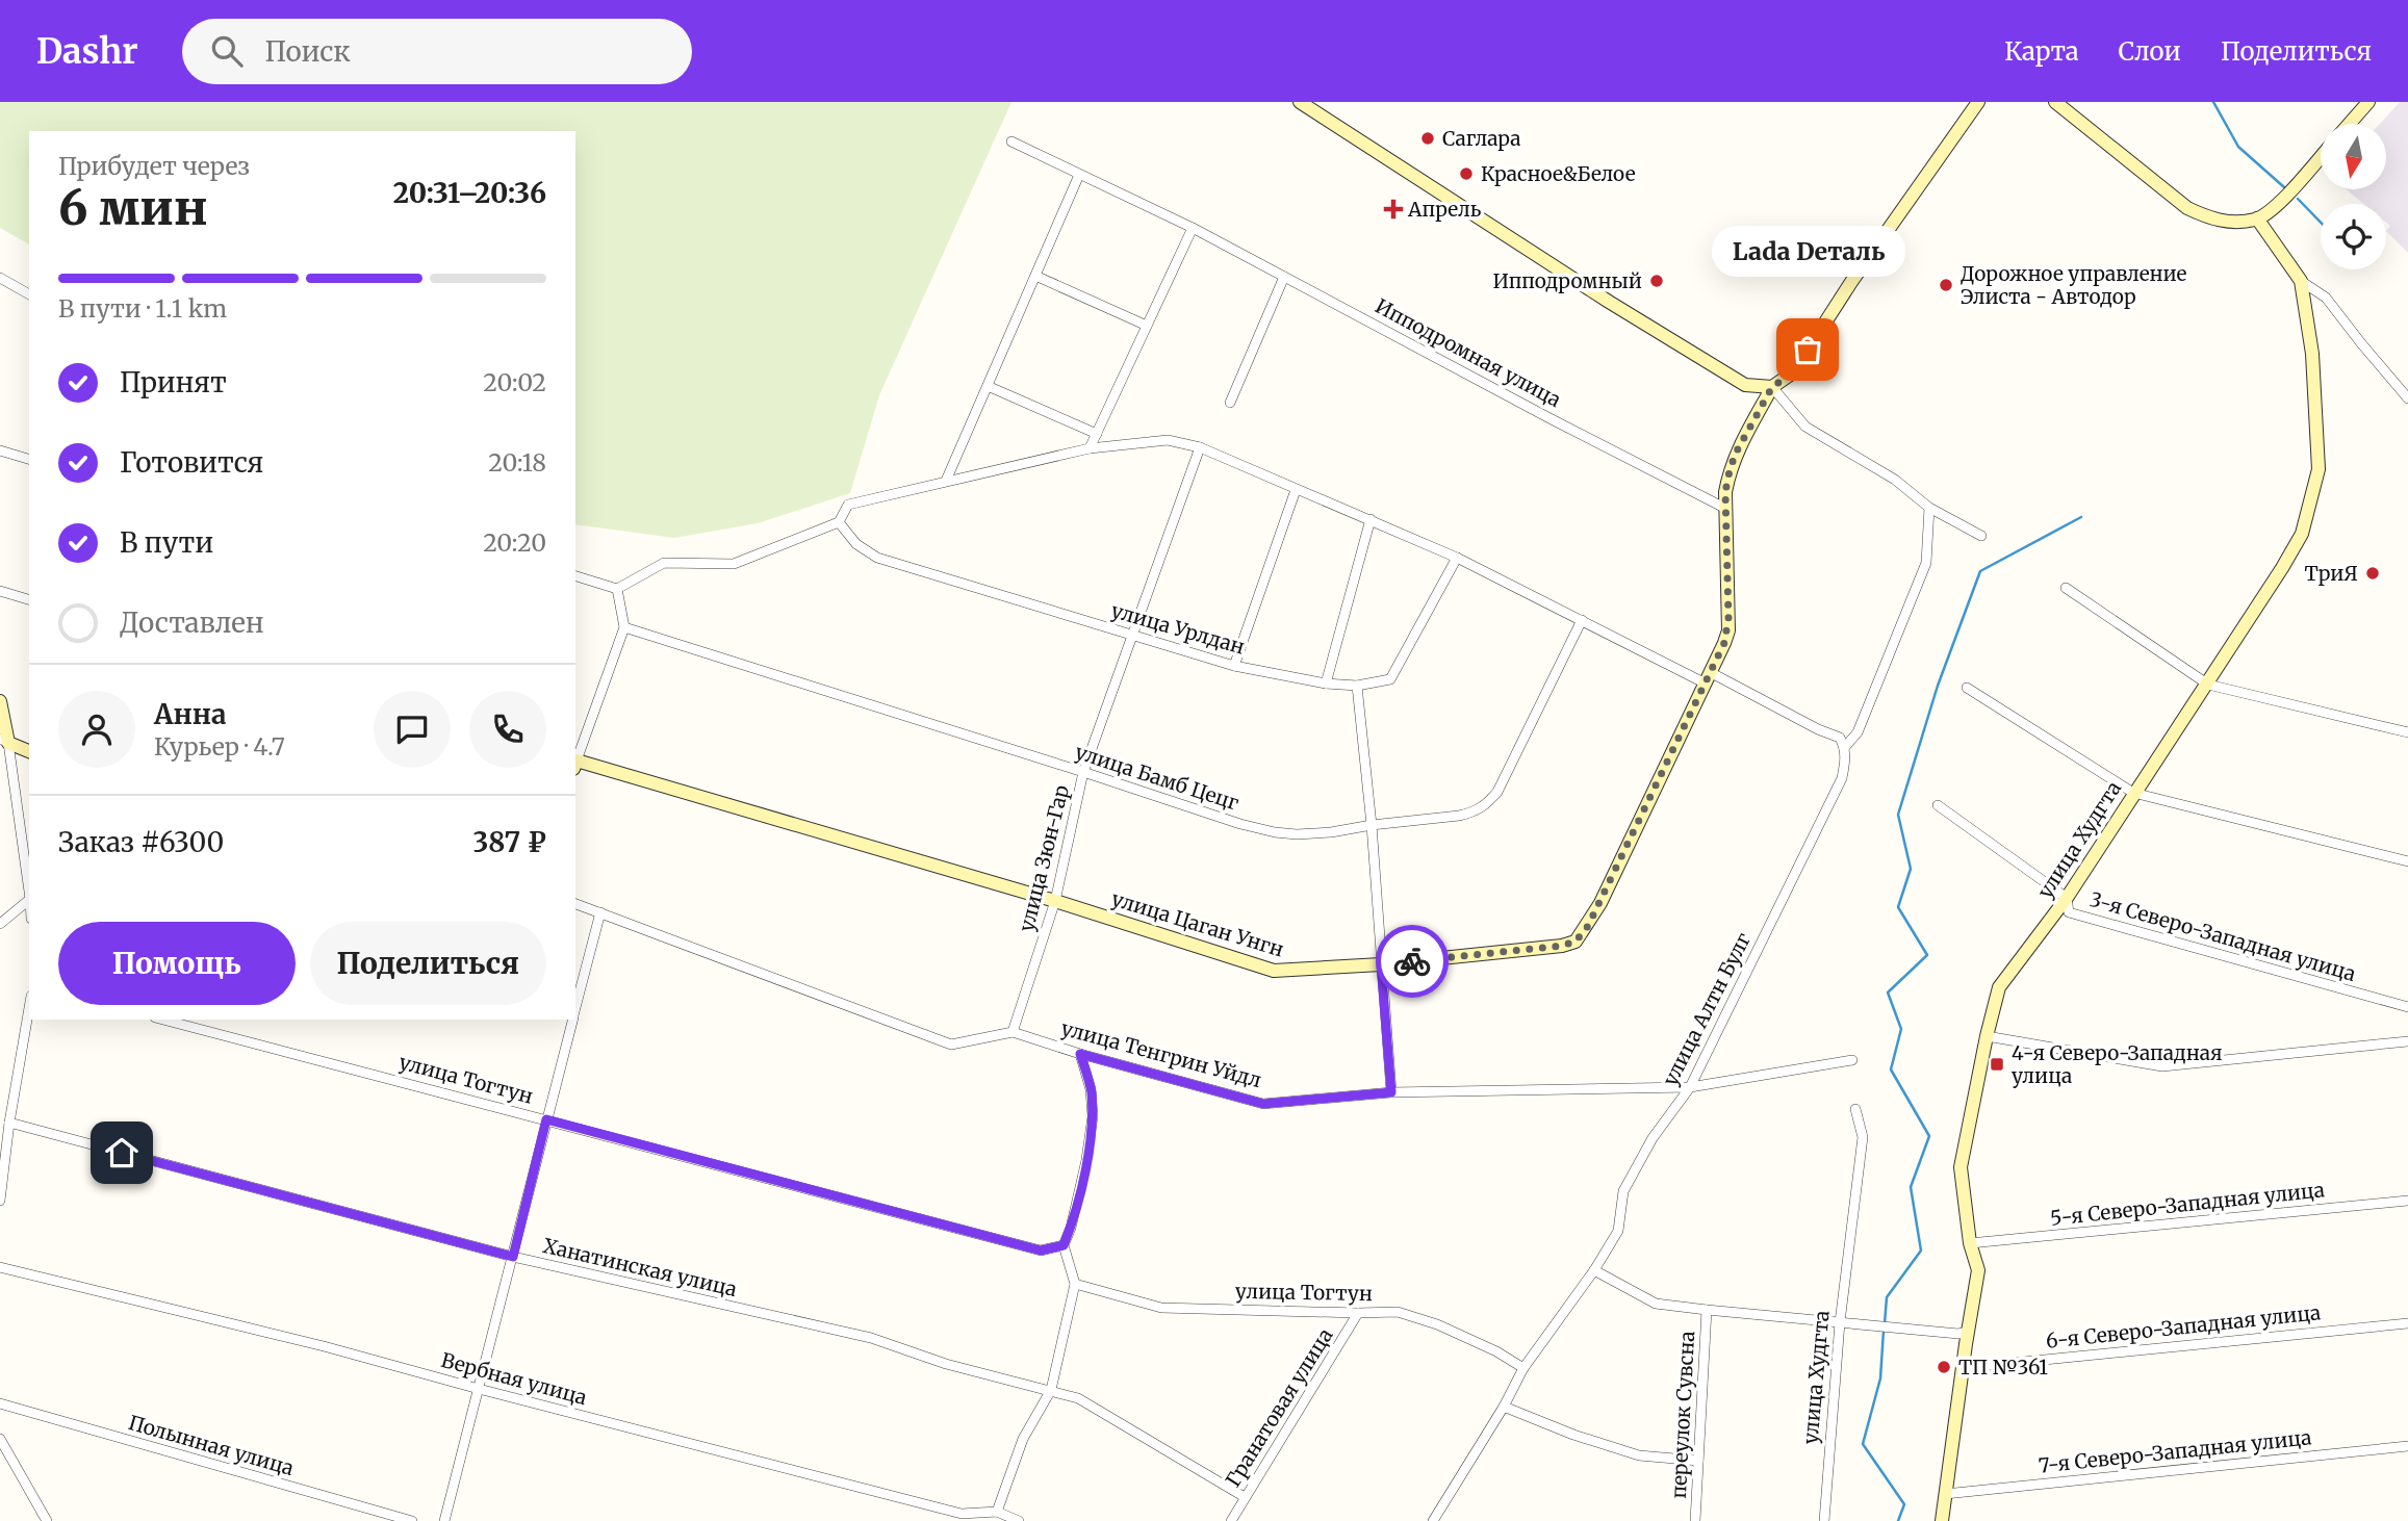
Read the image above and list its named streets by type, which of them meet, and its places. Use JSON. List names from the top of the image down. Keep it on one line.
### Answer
{"streets":{"street":["Ипподромная улица","улица Урлдан","улица Бамб Цецг","улица Худгта","улица Зюн-Гар","улица Цаган Унгн","3-я Северо-Западная улица","улица Алтн Булг","улица Тенгрин Уйдл","улица Тогтун","5-я Северо-Западная улица","Ханатинская улица","6-я Северо-Западная улица","Вербная улица","Гранатовая улица","переулок Сувсна","Полынная улица","7-я Северо-Западная улица"]},"crossings":[["Ипподромная улица","улица Цаган Унгн"],["улица Урлдан","улица Зюн-Гар"],["улица Бамб Цецг","улица Зюн-Гар"],["улица Худгта","3-я Северо-Западная улица"],["улица Худгта","5-я Северо-Западная улица"],["улица Худгта","6-я Северо-Западная улица"],["улица Худгта","7-я Северо-Западная улица"],["улица Зюн-Гар","улица Цаган Унгн"],["улица Зюн-Гар","улица Тенгрин Уйдл"],["улица Алтн Булг","улица Тенгрин Уйдл"],["улица Алтн Булг","улица Тогтун"],["улица Тогтун","Гранатовая улица"],["Ханатинская улица","Гранатовая улица"]],"places":{"other":["Саглара","Красное&Белое","Ипподромный","Дорожное управление Элиста - Автодор","Lada Dеталь","ТриЯ","ТП №361"],"health":["Апрель"],"transit":["4-я Северо-Западная улица"]},"north":"bottom","page":{"header":"Dashr","search":"Поиск","nav":["Карта","Слои","Поделиться"],"heading":["6 мин","Прибудет через","20:31–20:36"],"panel":["Анна","Курьер · 4.7","Заказ #6300","387 ₽"],"bubble":"Lada Dеталь","bar":"В пути · 1.1 km","list":[["Принят","20:02"],["Готовится","20:18"],["В пути","20:20"],"Доставлен"],"buttons":["Помощь","Поделиться"]}}
